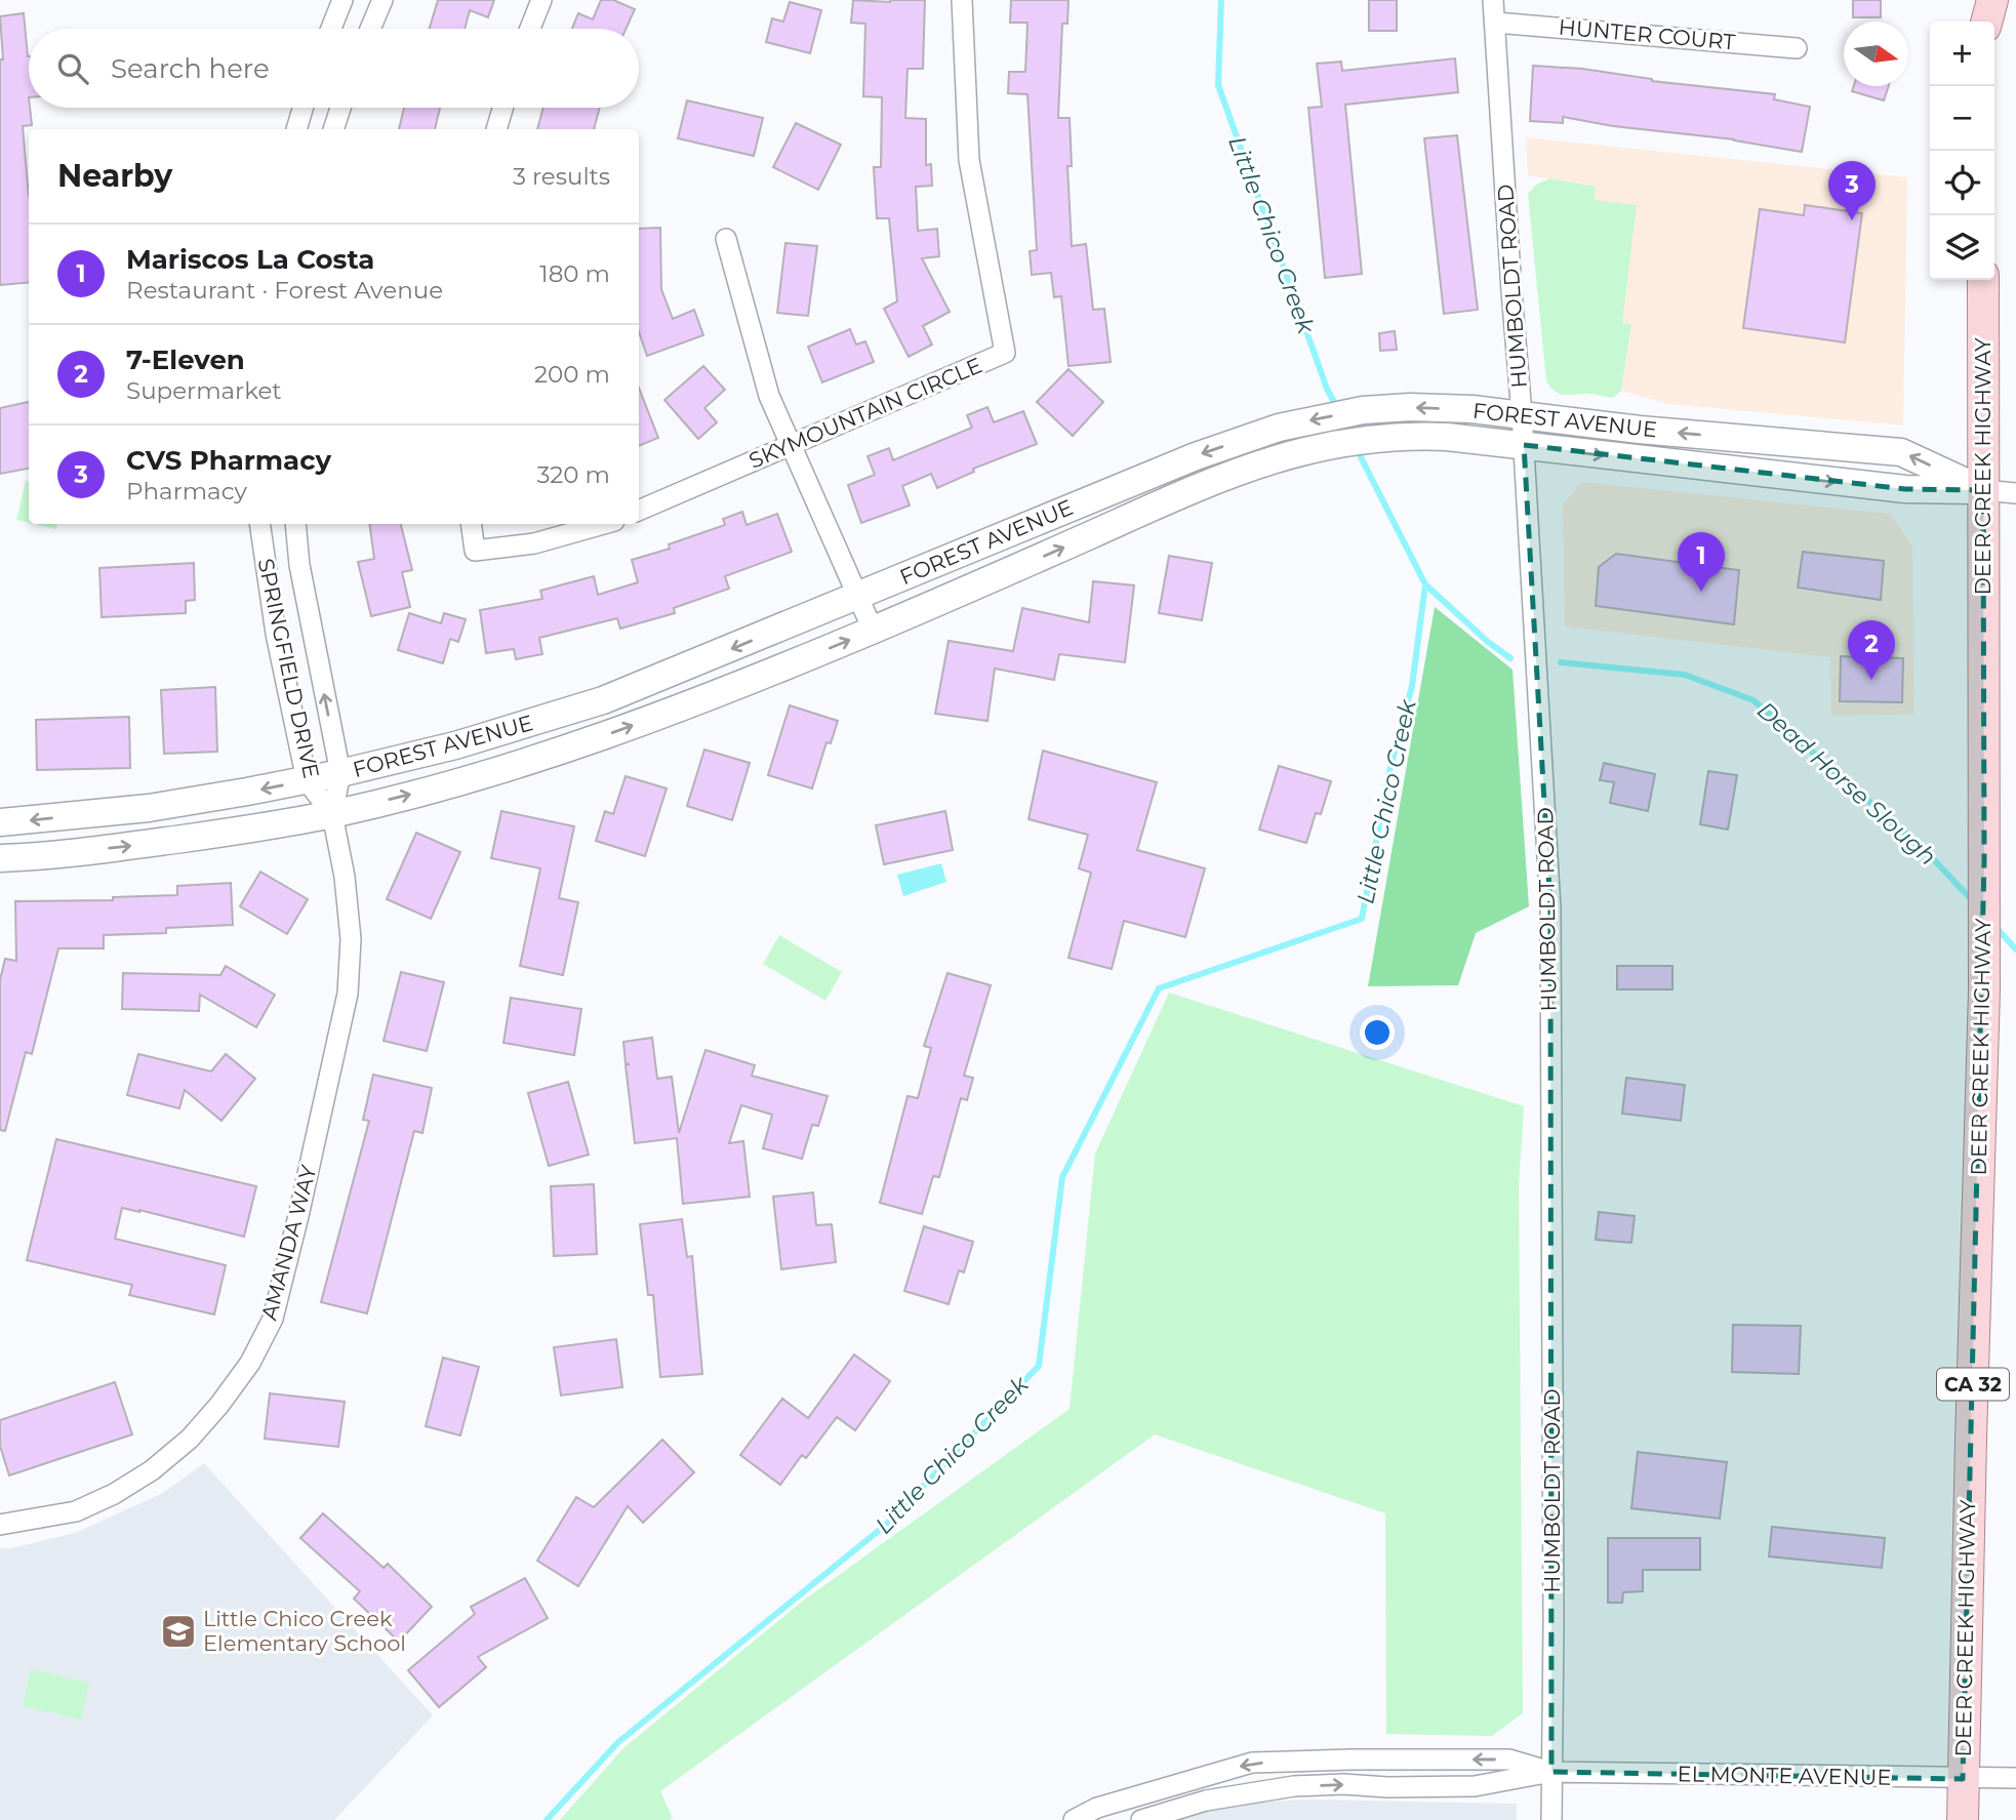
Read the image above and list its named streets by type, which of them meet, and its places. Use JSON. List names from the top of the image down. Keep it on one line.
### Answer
{"streets":{"main road":["DEER CREEK HIGHWAY","CA 32"],"street":["HUNTER COURT","HUMBOLDT ROAD","SKYMOUNTAIN CIRCLE","FOREST AVENUE","SPRINGFIELD DRIVE","AMANDA WAY","EL MONTE AVENUE"]},"crossings":[["HUNTER COURT","HUMBOLDT ROAD"],["HUMBOLDT ROAD","FOREST AVENUE"],["HUMBOLDT ROAD","EL MONTE AVENUE"],["FOREST AVENUE","DEER CREEK HIGHWAY"],["FOREST AVENUE","SPRINGFIELD DRIVE"],["FOREST AVENUE","AMANDA WAY"],["DEER CREEK HIGHWAY","EL MONTE AVENUE"],["SPRINGFIELD DRIVE","AMANDA WAY"]],"water":["Little Chico Creek","Dead Horse Slough"],"places":{"school or university":["Little Chico Creek Elementary School"]},"north":"right","page":{"map_buttons":["+","−"],"search":"Search here","heading":["Nearby","3 results"],"pins":["3","1","2"],"list":[{"mark":"1","name":"Mariscos La Costa","note":"Restaurant · Forest Avenue","value":"180 m"},{"mark":"2","name":"7-Eleven","note":"Supermarket","value":"200 m"},{"mark":"3","name":"CVS Pharmacy","note":"Pharmacy","value":"320 m"}]}}
